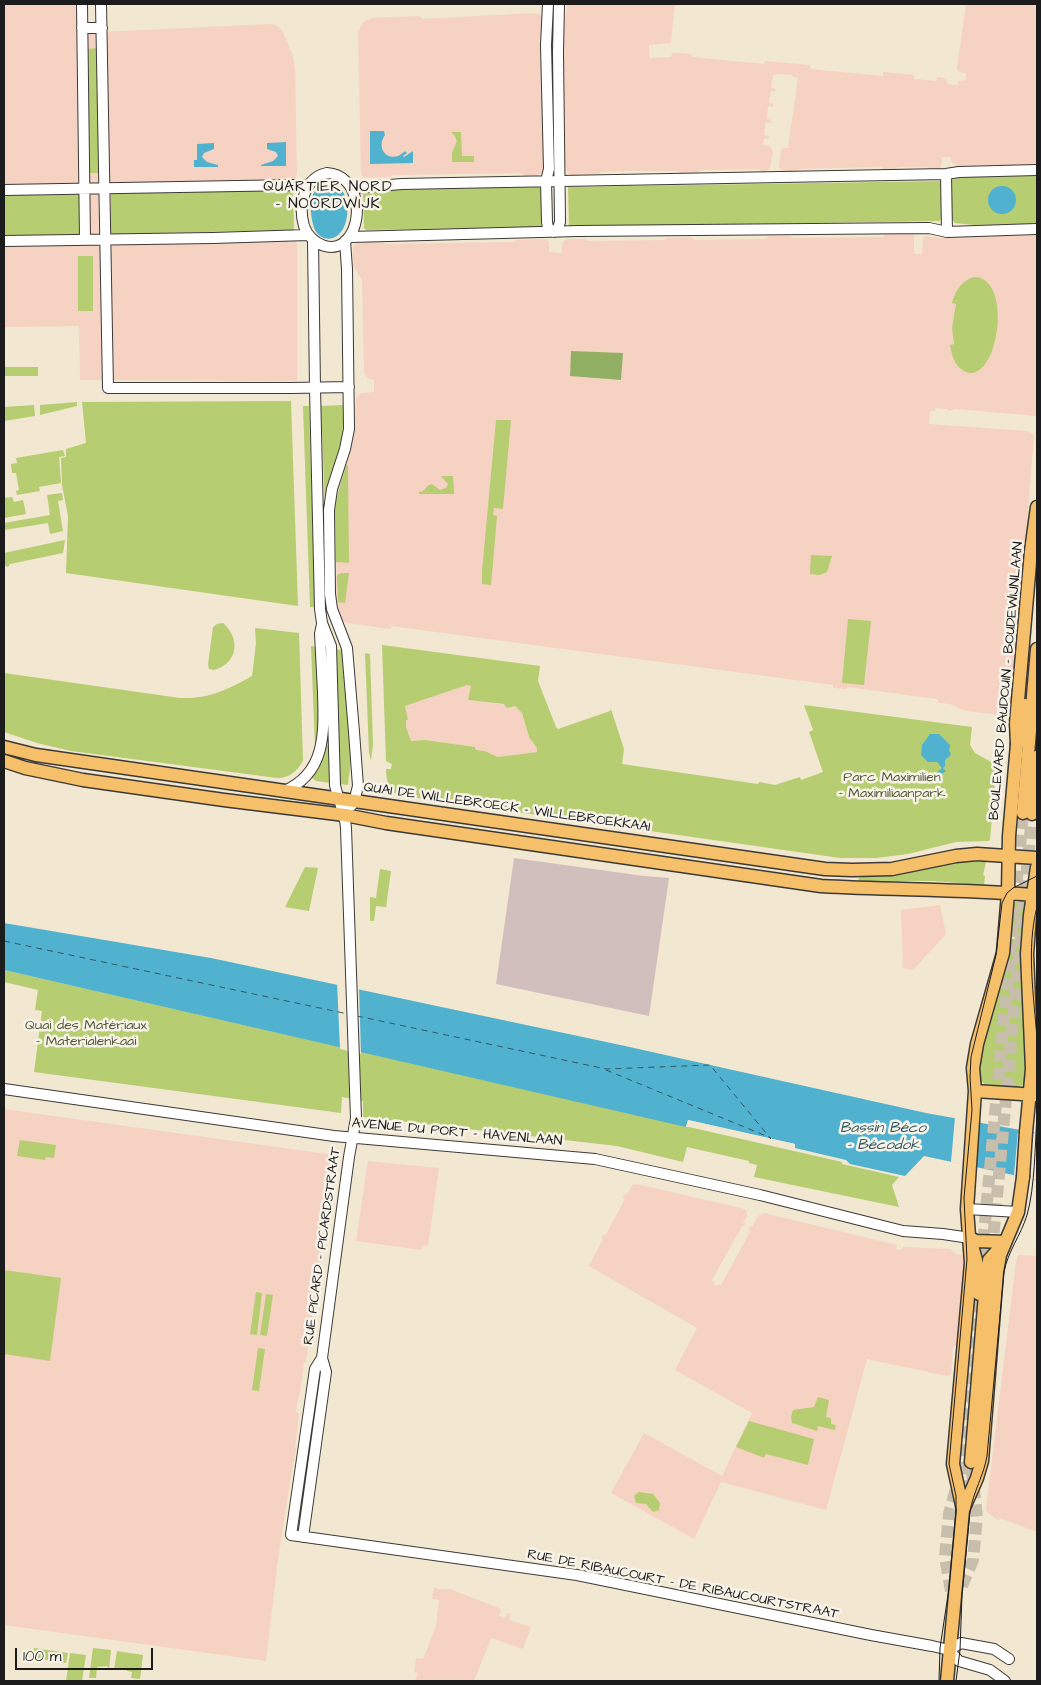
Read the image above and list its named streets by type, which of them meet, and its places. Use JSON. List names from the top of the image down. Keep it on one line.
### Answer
{"streets":{"main road":["BOULEVARD BAUDOUIN - BOUDEWIJNLAAN","QUAI DE WILLEBROECK - WILLEBROEKKAAI"],"street":["AVENUE DU PORT - HAVENLAAN","RUE PICARD - PICARDSTRAAT","RUE DE RIBAUCOURT - DE RIBAUCOURTSTRAAT"]},"crossings":[["BOULEVARD BAUDOUIN - BOUDEWIJNLAAN","QUAI DE WILLEBROECK - WILLEBROEKKAAI"],["BOULEVARD BAUDOUIN - BOUDEWIJNLAAN","AVENUE DU PORT - HAVENLAAN"],["AVENUE DU PORT - HAVENLAAN","RUE PICARD - PICARDSTRAAT"],["RUE PICARD - PICARDSTRAAT","RUE DE RIBAUCOURT - DE RIBAUCOURTSTRAAT"]],"districts":["QUARTIER NORD - NOORDWIJK"],"water":["Bassin Béco - Bécodok"],"parks":["Parc Maximilien - Maximiliaanpark","Quai des Matériaux - Materialenkaai"],"scale_bar":"100 m"}
